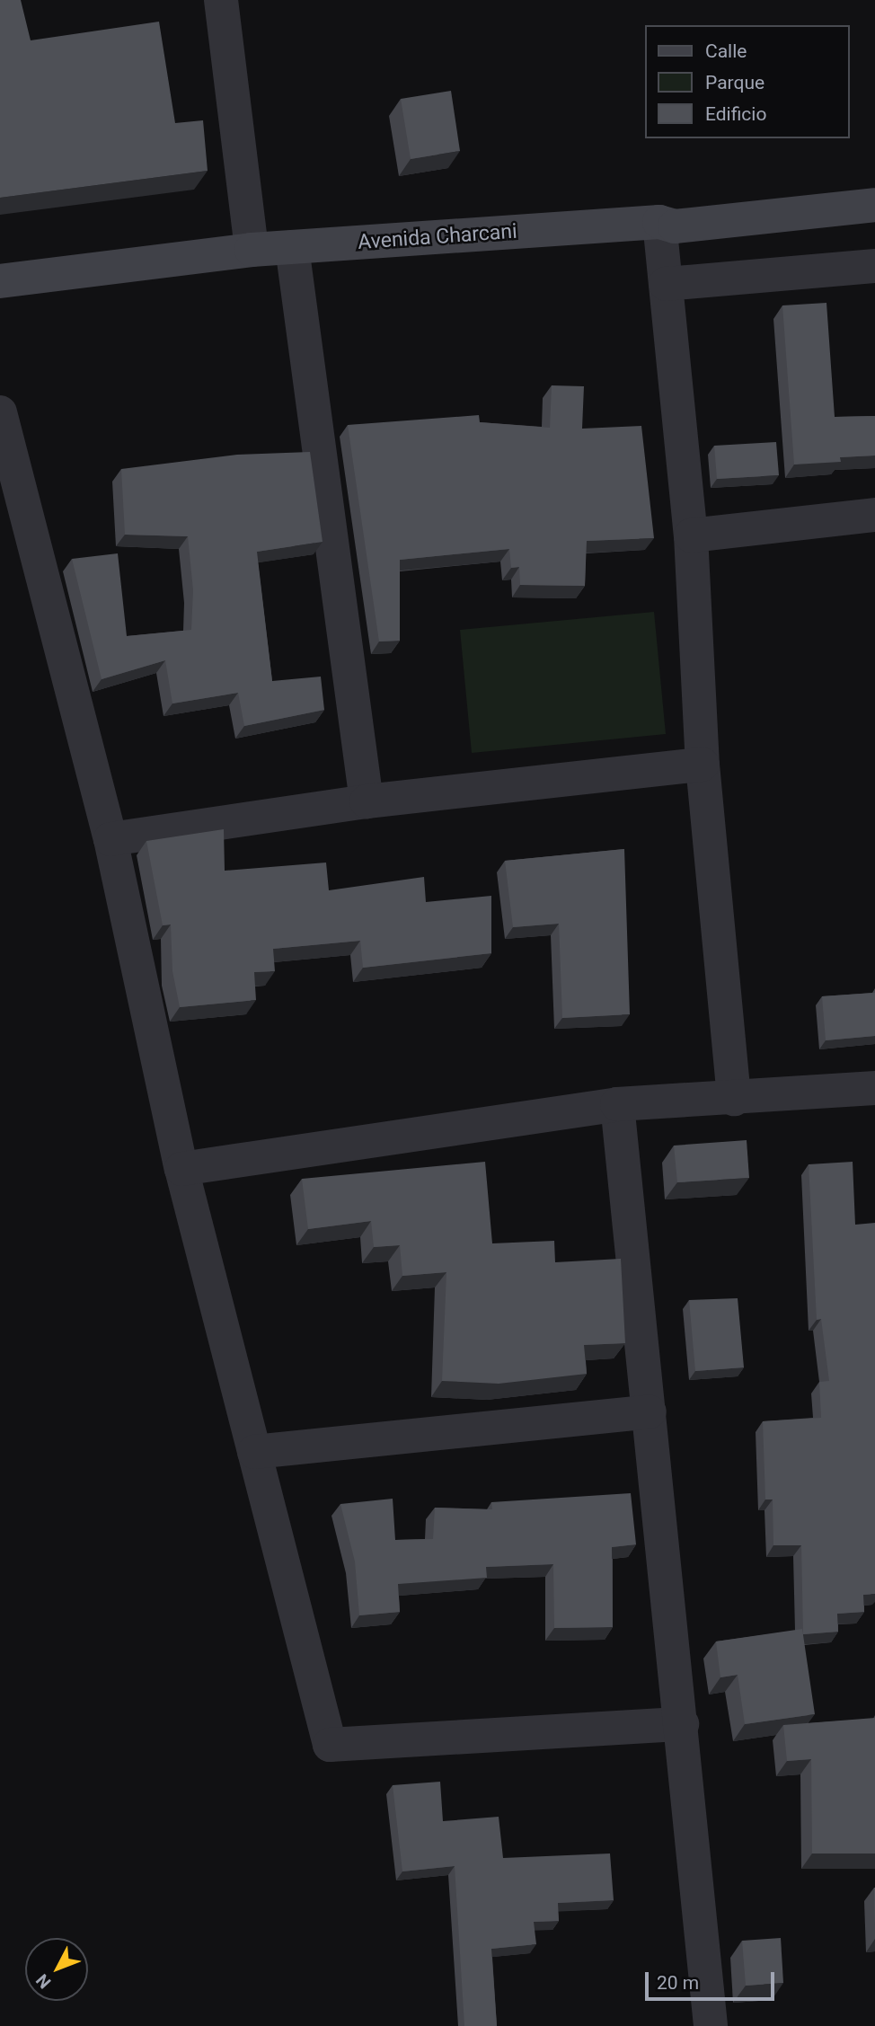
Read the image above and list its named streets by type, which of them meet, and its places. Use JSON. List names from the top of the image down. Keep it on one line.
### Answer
{"streets":{"main road":["Avenida Charcani"]},"legend":["Calle","Parque","Edificio"],"scale_bar":"20 m","north":"bottom left"}
